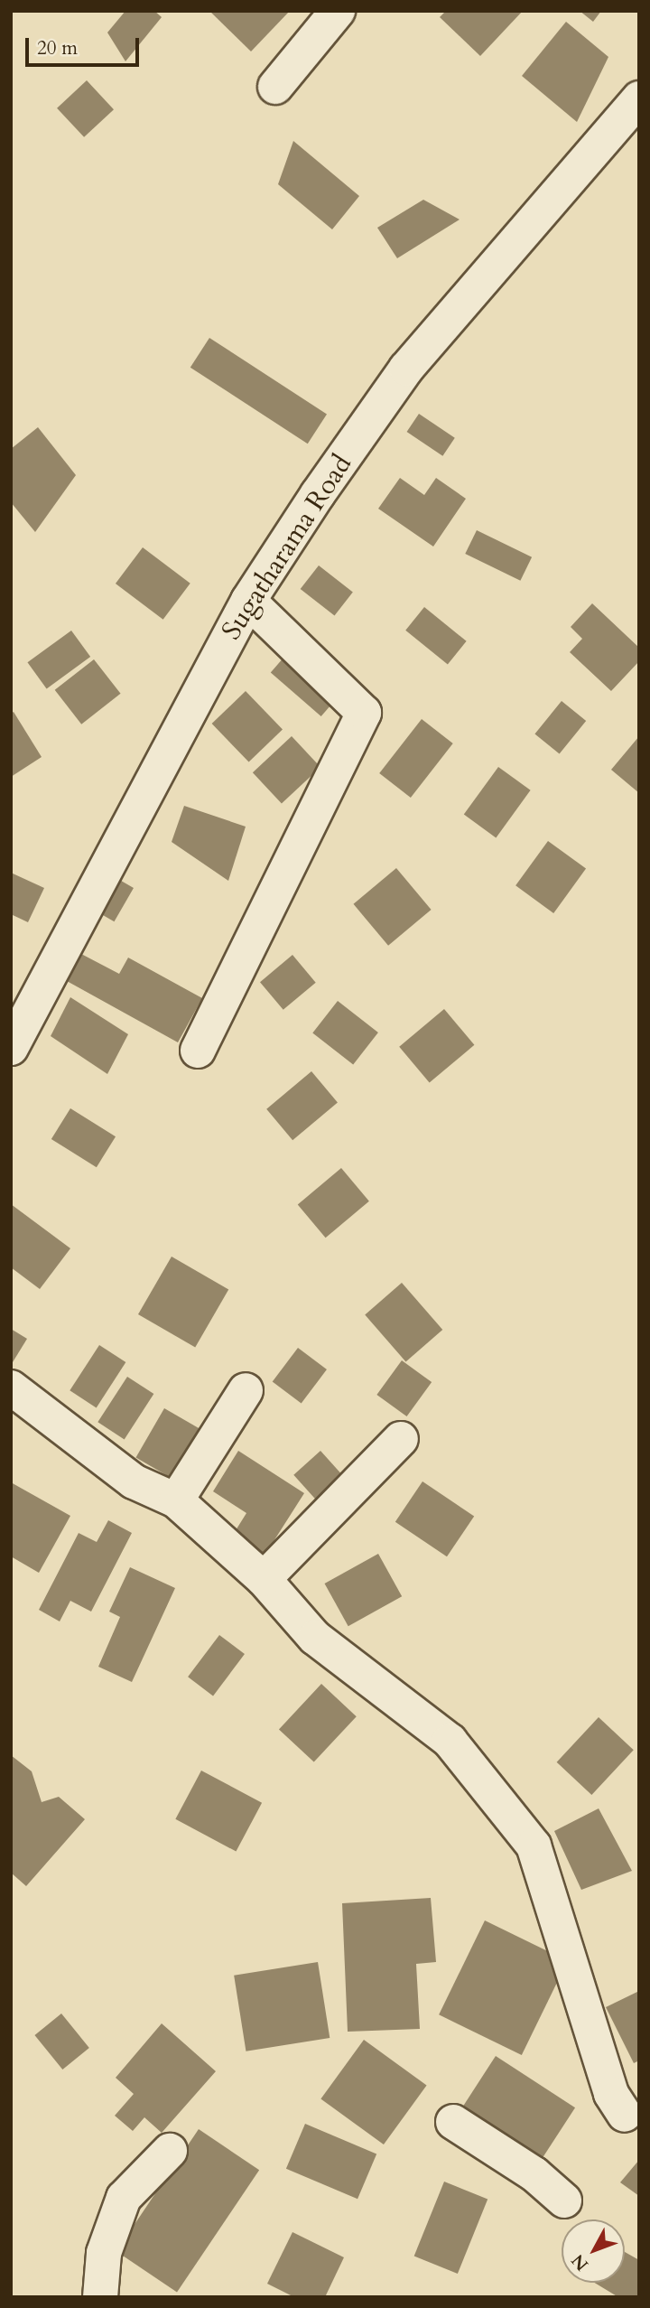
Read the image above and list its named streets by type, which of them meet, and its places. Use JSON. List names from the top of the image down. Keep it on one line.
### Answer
{"streets":{"street":["Sugatharama Road"]},"scale_bar":"20 m","north":"bottom left"}
